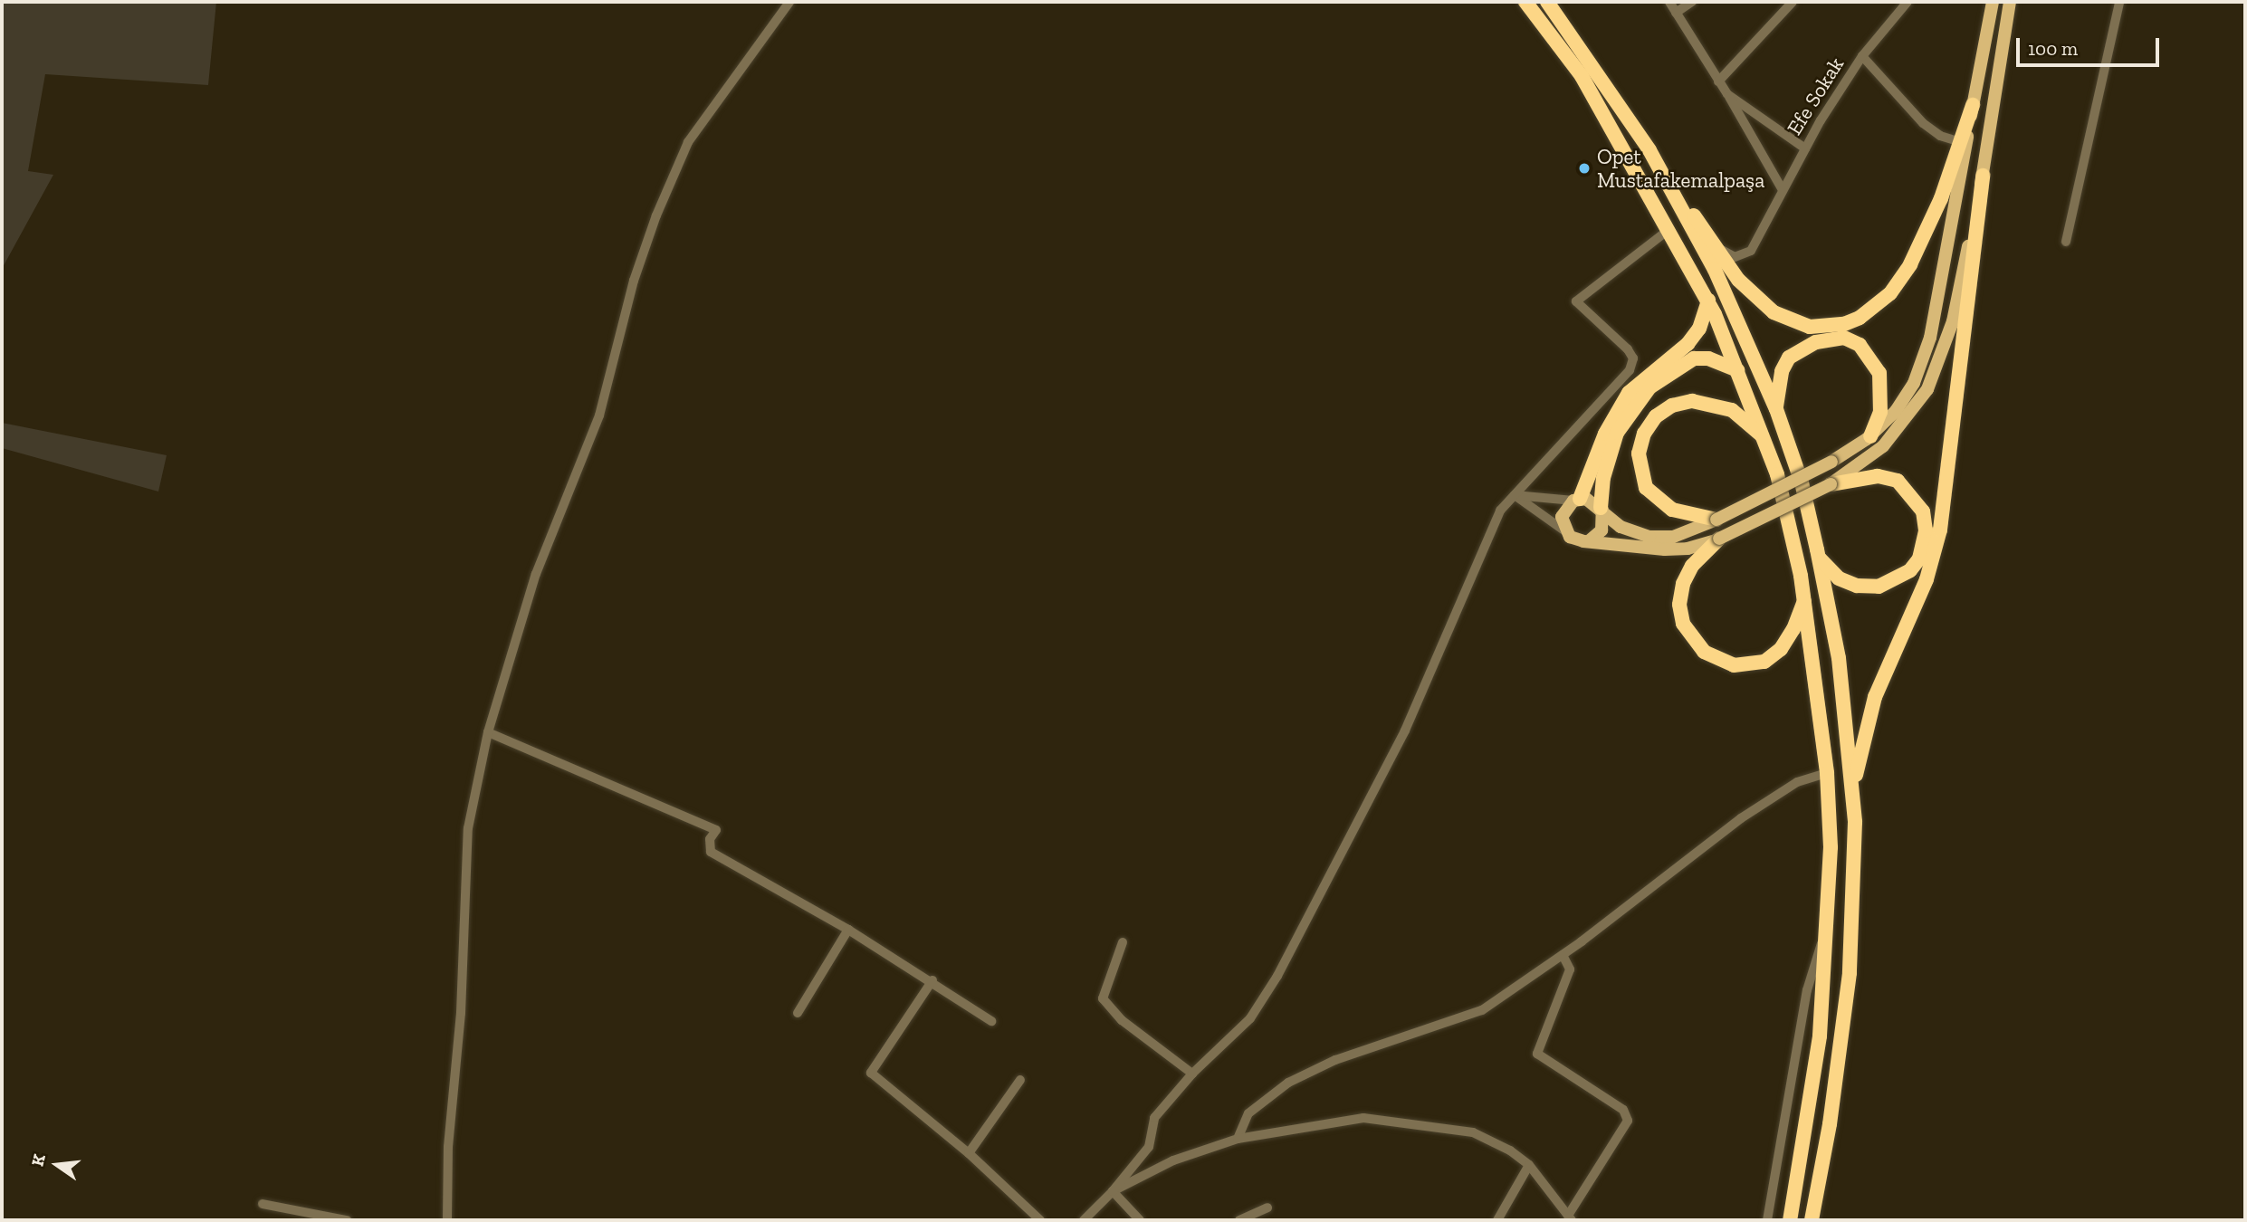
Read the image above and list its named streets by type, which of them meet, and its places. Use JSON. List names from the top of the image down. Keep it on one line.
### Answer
{"streets":{"street":["Efe Sokak"]},"places":["Opet Mustafakemalpaşa"],"scale_bar":"100 m","north":"left"}
